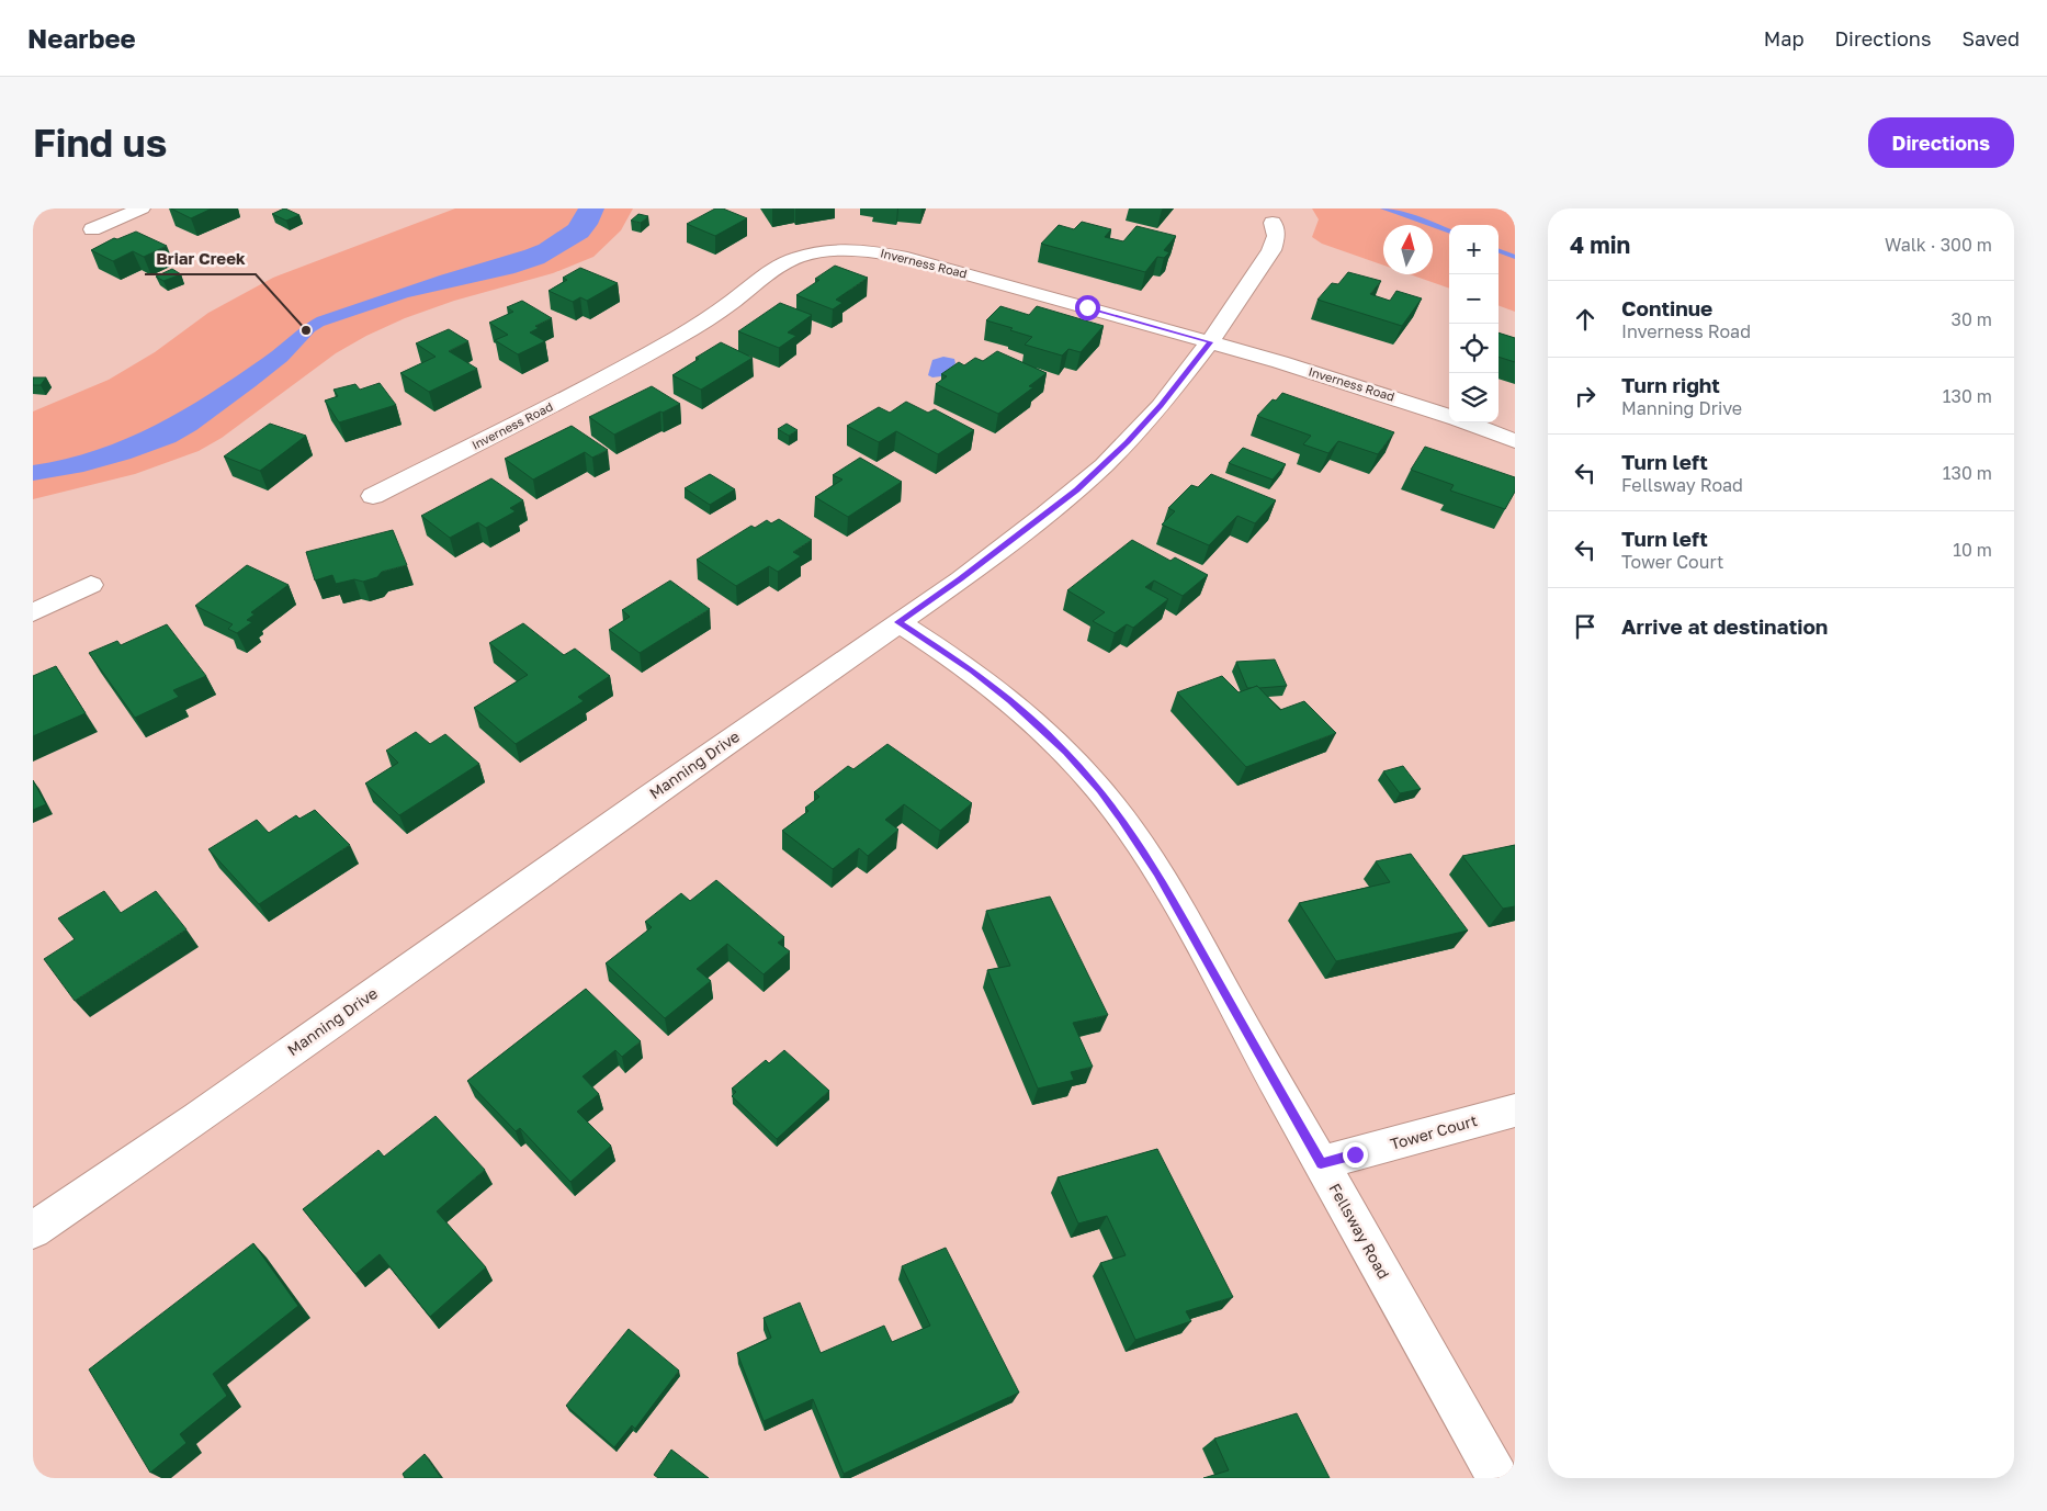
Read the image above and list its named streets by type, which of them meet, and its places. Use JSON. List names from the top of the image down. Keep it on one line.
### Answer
{"streets":{"street":["Inverness Road","Manning Drive","Tower Court","Fellsway Road"]},"crossings":[["Inverness Road","Manning Drive"],["Manning Drive","Fellsway Road"],["Tower Court","Fellsway Road"]],"places":["Briar Creek"],"north":"top","page":{"header":"Nearbee","nav":["Map","Directions","Saved"],"buttons":"Directions","title":"Find us","heading":["4 min","Walk · 300 m"],"map_buttons":["+","−"],"list":[["Continue","Inverness Road","30 m"],["Turn right","Manning Drive","130 m"],["Turn left","Fellsway Road","130 m"],["Turn left","Tower Court","10 m"],"Arrive at destination"]}}
